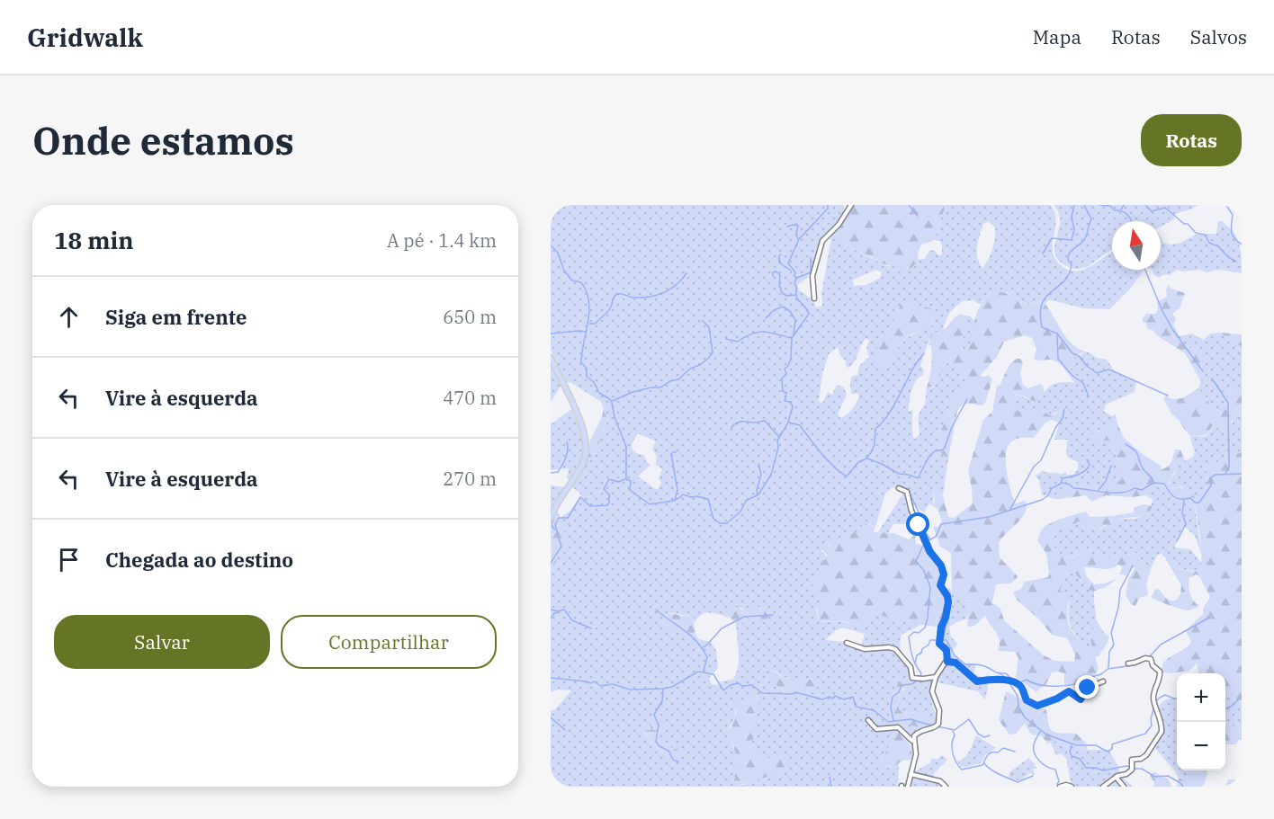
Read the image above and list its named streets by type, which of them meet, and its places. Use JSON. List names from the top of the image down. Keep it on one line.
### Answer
{"north":"top","page":{"header":"Gridwalk","nav":["Mapa","Rotas","Salvos"],"buttons":["Rotas",["Salvar","Compartilhar"]],"title":"Onde estamos","heading":["18 min","A pé · 1.4 km"],"list":[["Siga em frente","650 m"],["Vire à esquerda","470 m"],["Vire à esquerda","270 m"],"Chegada ao destino"],"map_buttons":["+","−"]}}
